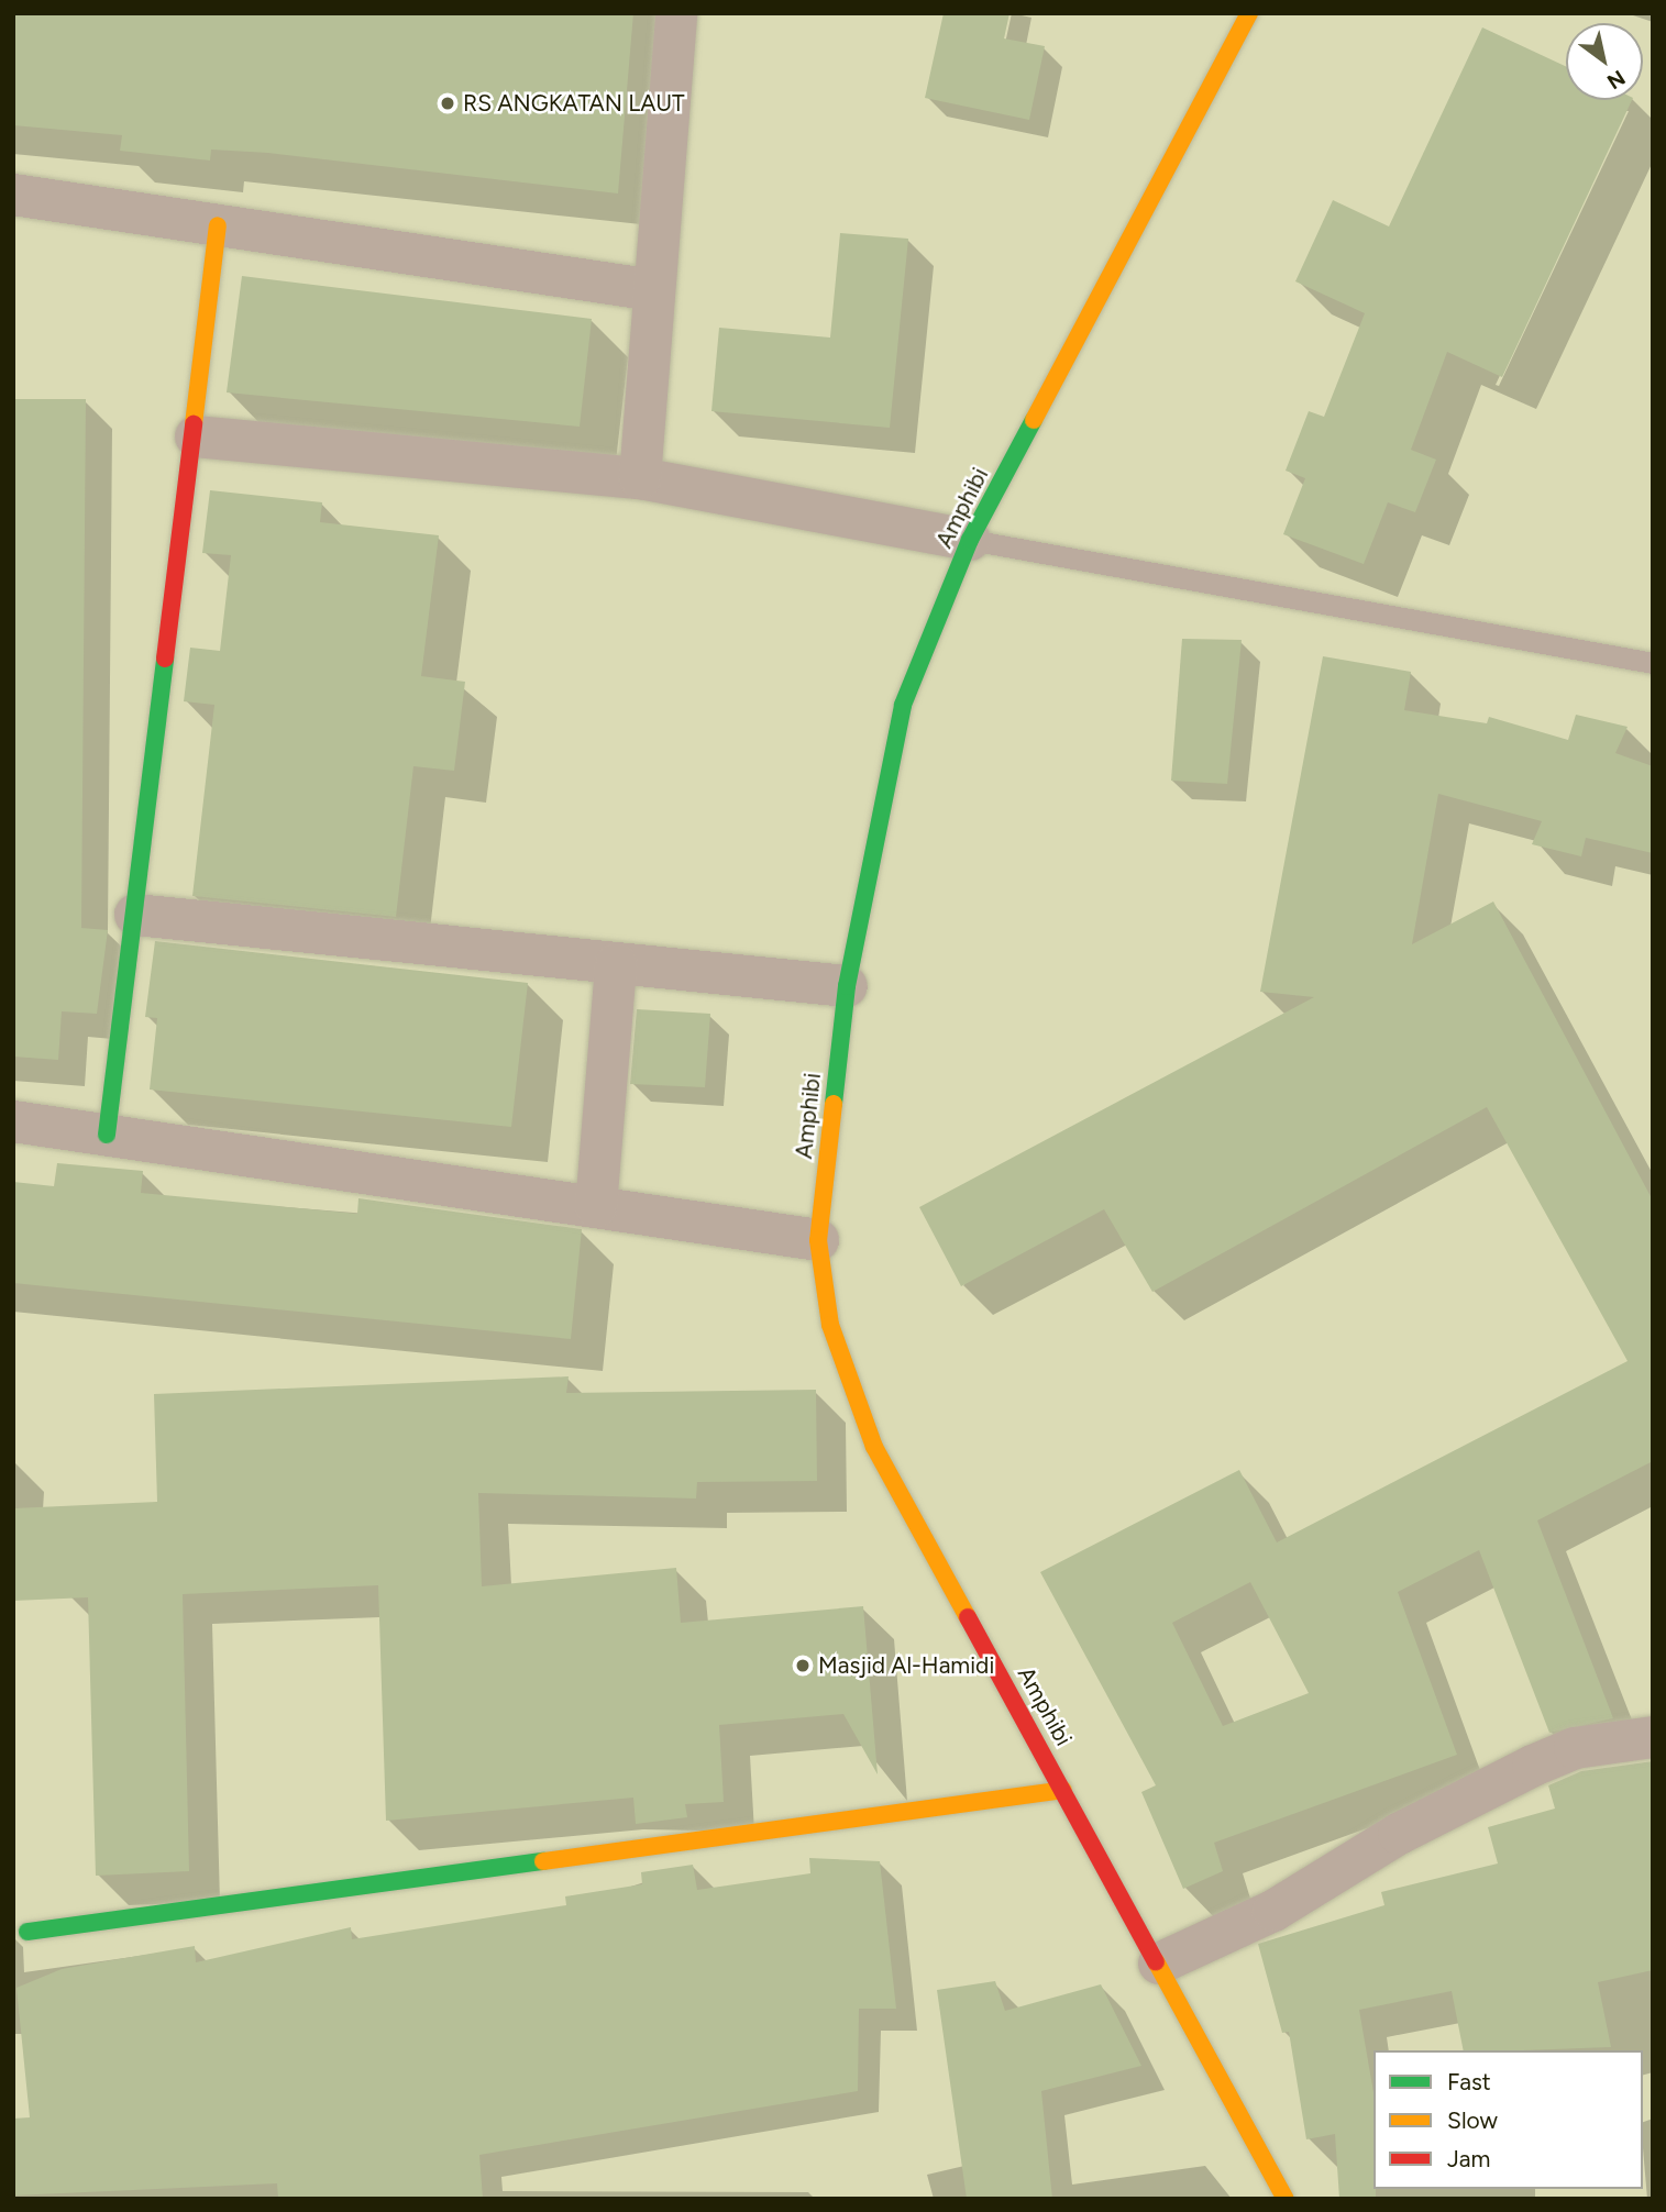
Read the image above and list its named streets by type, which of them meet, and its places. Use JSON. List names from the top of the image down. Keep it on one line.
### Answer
{"streets":{"main road":["Amphibi"]},"places":["RS ANGKATAN LAUT","Masjid Al-Hamidi"],"legend":["Fast","Slow","Jam"],"north":"bottom right"}
